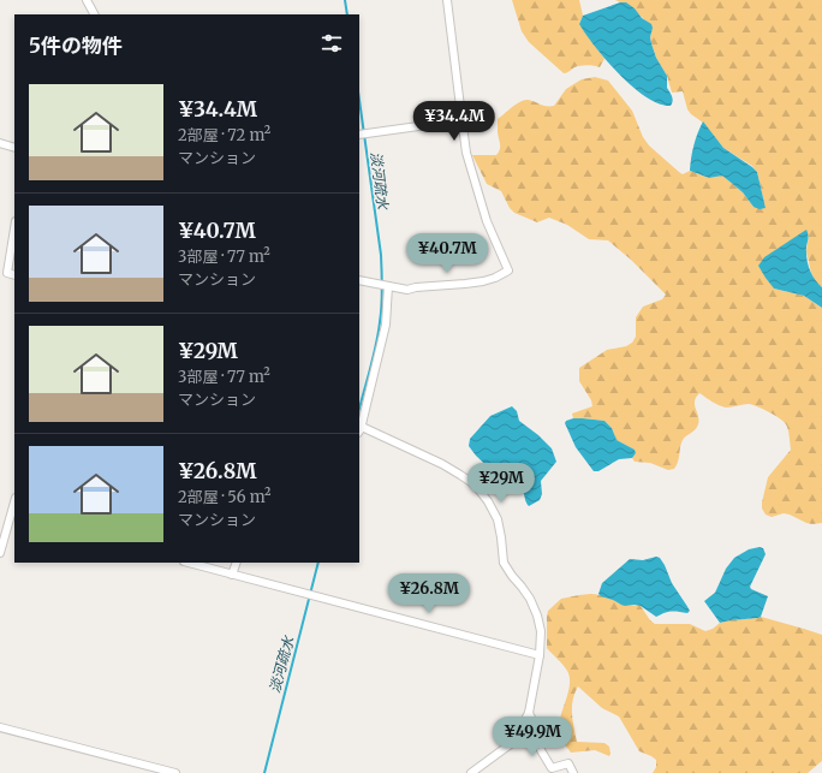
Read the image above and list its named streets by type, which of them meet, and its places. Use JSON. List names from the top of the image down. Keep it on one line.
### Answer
{"water":["淡河疏水"],"page":{"heading":"5件の物件","list":[{"name":"¥34.4M","note":"2部屋 · 72 m² · マンション"},{"name":"¥40.7M","note":"3部屋 · 77 m² · マンション"},{"name":"¥29M","note":"3部屋 · 77 m² · マンション"},{"name":"¥26.8M","note":"2部屋 · 56 m² · マンション"}],"price":["¥34.4M","¥40.7M","¥29M","¥26.8M","¥49.9M"]}}
